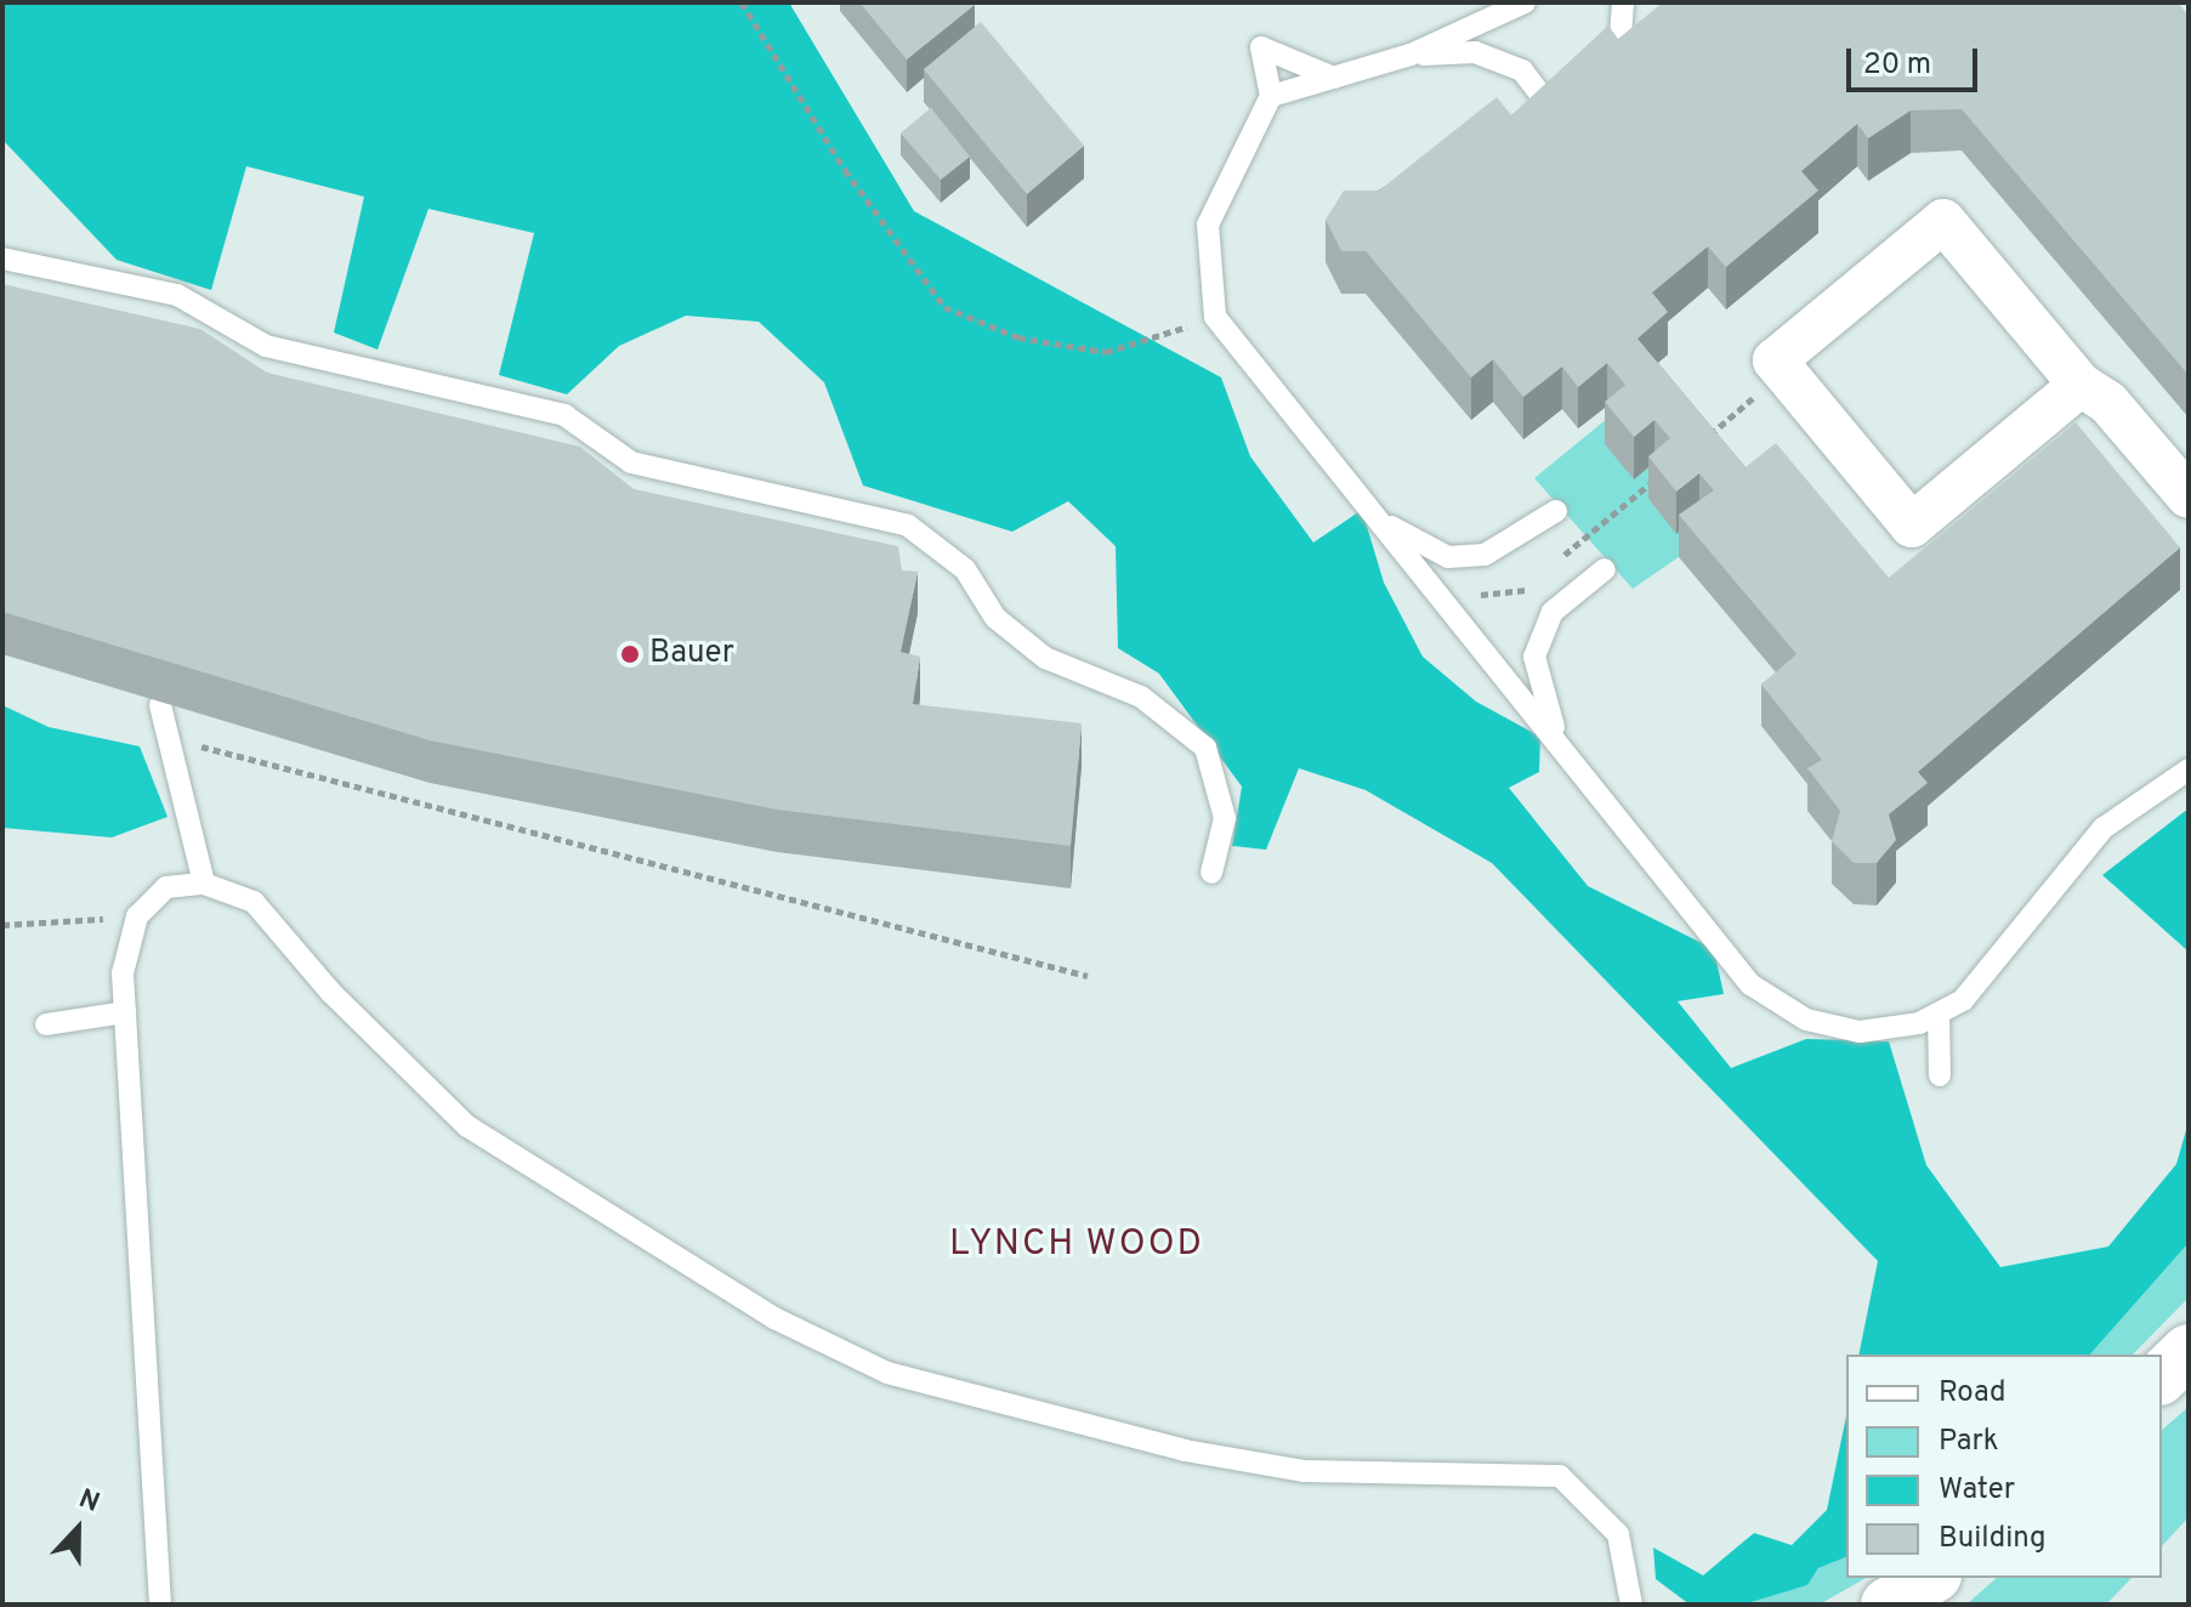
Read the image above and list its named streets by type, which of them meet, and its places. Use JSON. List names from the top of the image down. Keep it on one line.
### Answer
{"districts":["LYNCH WOOD"],"places":["Bauer"],"legend":["Road","Park","Water","Building"],"scale_bar":"20 m","north":"top"}
